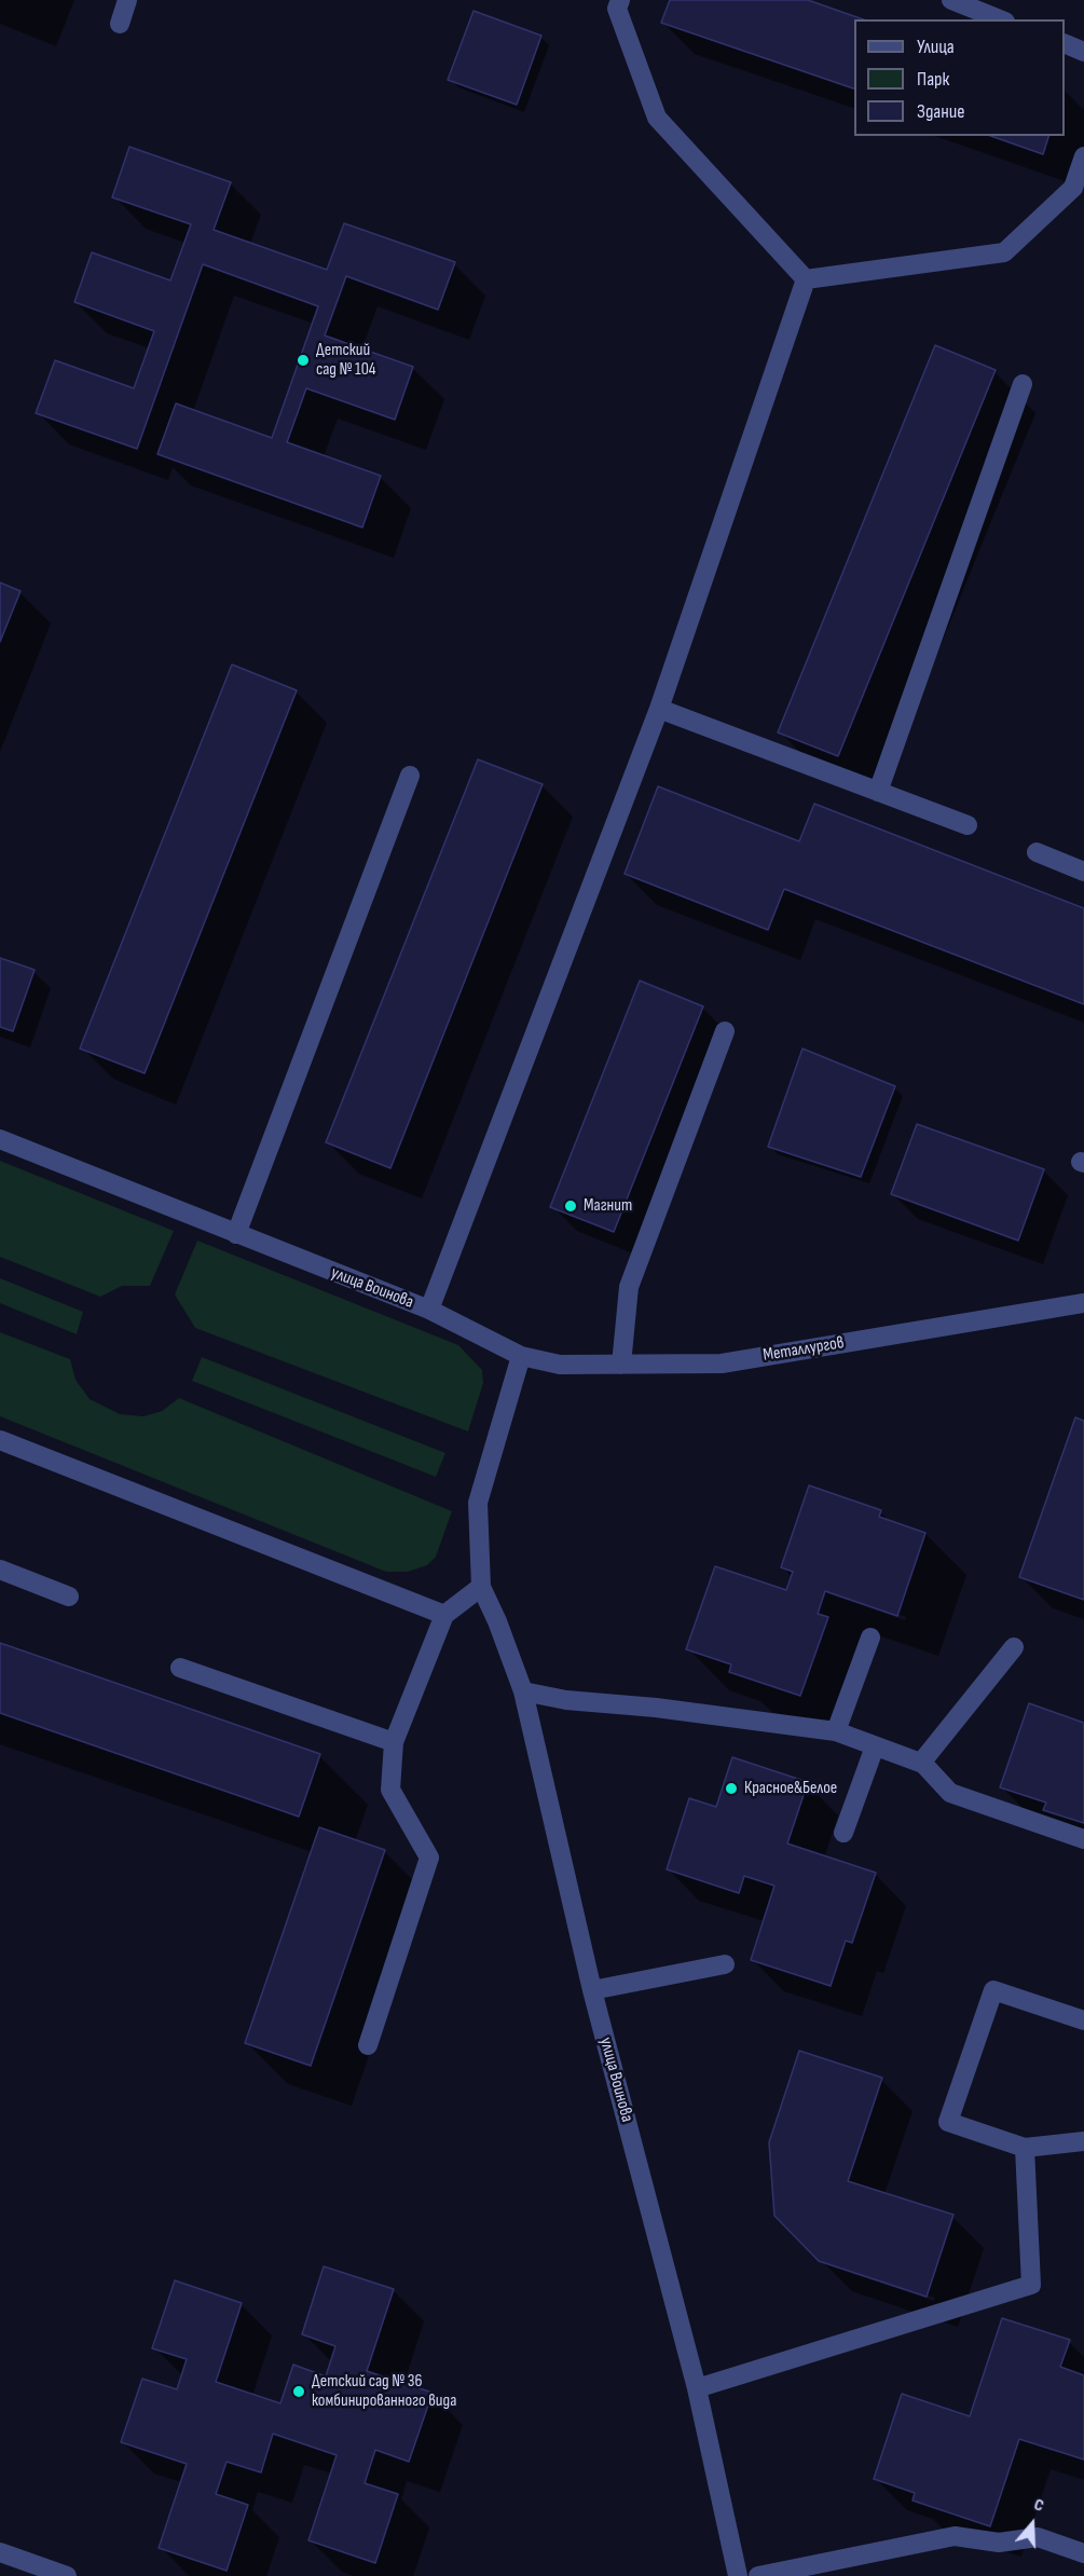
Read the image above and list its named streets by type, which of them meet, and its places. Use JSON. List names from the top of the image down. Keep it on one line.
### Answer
{"streets":{"street":["улица Воинова","Металлургов"]},"crossings":[["улица Воинова","Металлургов"]],"places":["Детский сад № 104","Магнит","Красное&Белое","Детский сад № 36 комбинированного вида"],"legend":["Улица","Парк","Здание"],"north":"top"}
